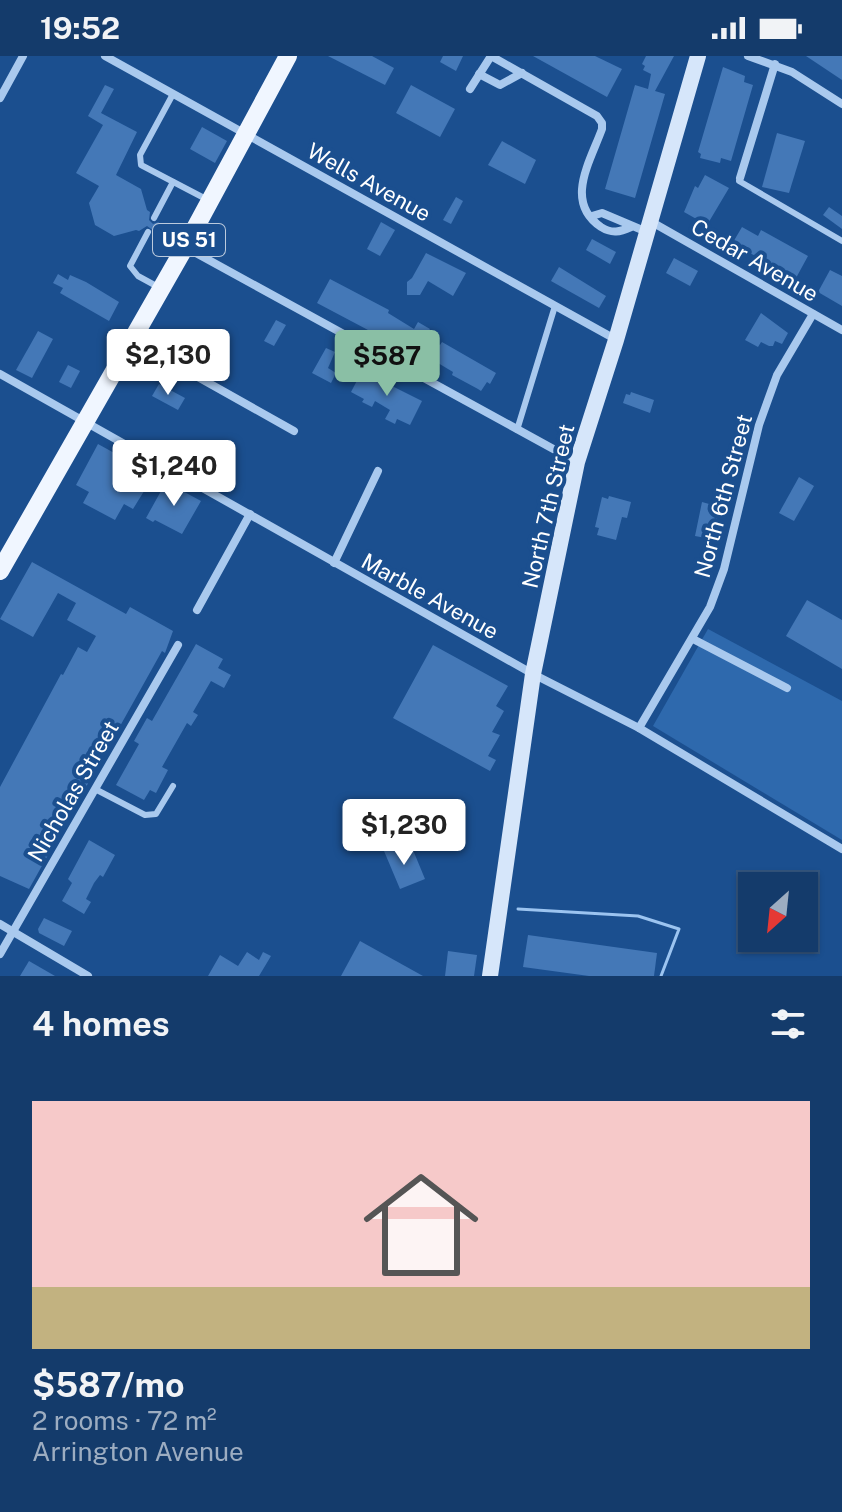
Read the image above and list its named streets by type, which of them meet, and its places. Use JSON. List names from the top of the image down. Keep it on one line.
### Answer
{"streets":{"main road":["US 51"],"street":["Wells Avenue","Cedar Avenue","North 6th Street","North 7th Street","Marble Avenue","Nicholas Street"]},"crossings":[["Wells Avenue","US 51"],["Wells Avenue","North 7th Street"],["US 51","Marble Avenue"],["Cedar Avenue","North 6th Street"],["Cedar Avenue","North 7th Street"],["North 6th Street","Marble Avenue"],["North 7th Street","Marble Avenue"]],"north":"bottom left","page":{"status":"19:52","price":["$2,130","$587","$1,240","$1,230"],"heading":"4 homes","list":[{"name":"$587/mo","note":"2 rooms · 72 m² · Arrington Avenue"}]}}
